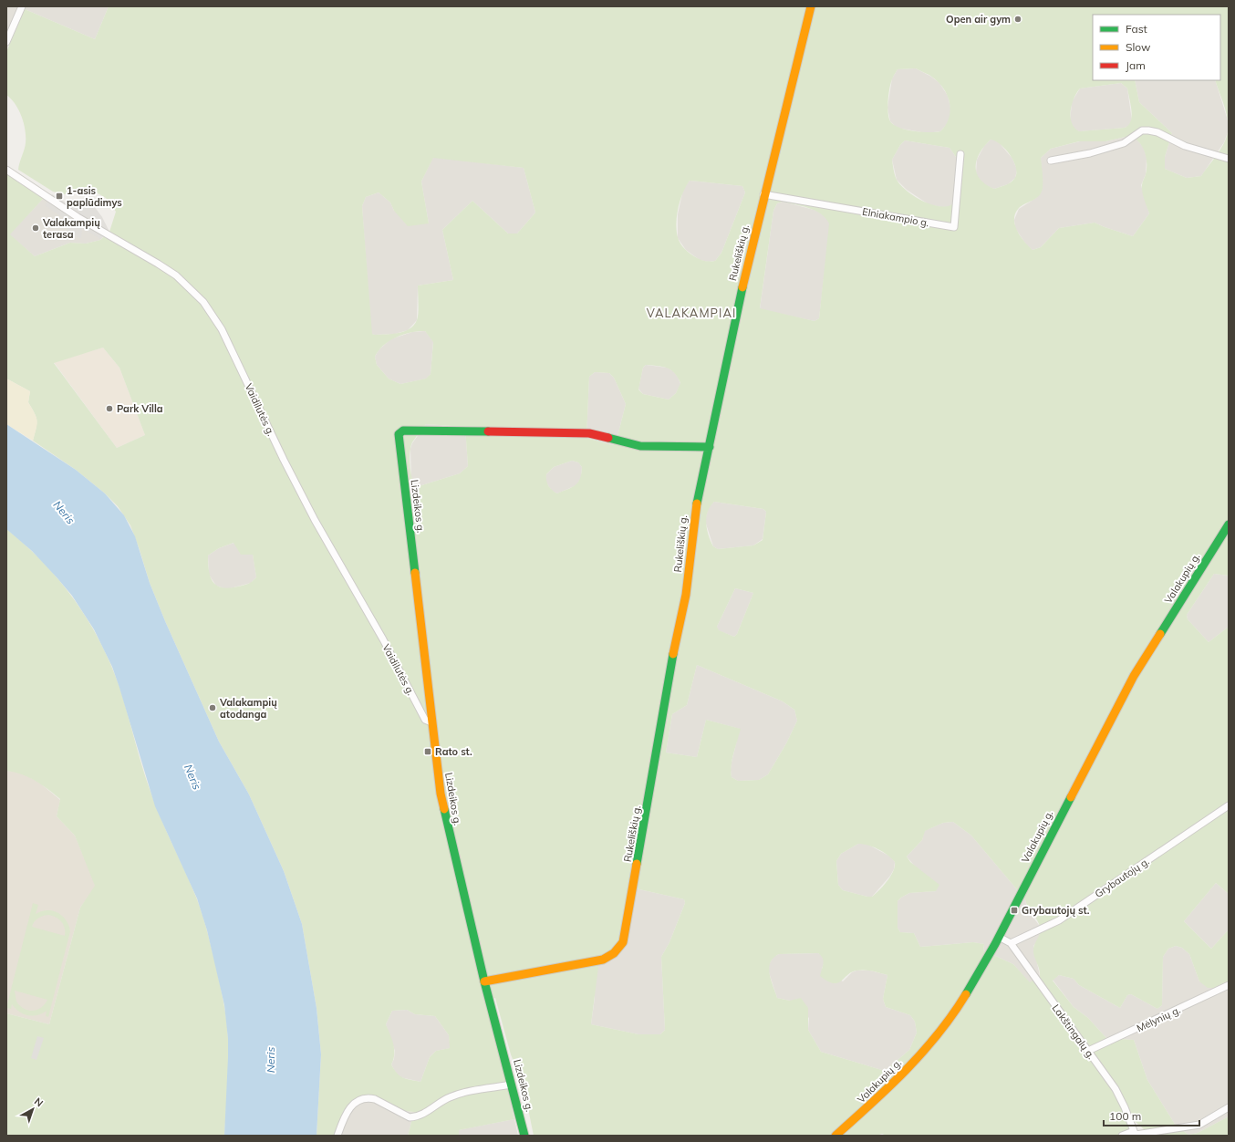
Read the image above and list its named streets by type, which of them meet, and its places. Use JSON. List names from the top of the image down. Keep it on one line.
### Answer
{"streets":{"street":["Elniakampio g.","Rukeliškių g.","Vaidilutės g.","Lizdeikos g.","Valakupių g.","Grybautojų g.","Mėlynių g.","Lakštingalų g."]},"crossings":[["Elniakampio g.","Rukeliškių g."],["Rukeliškių g.","Lizdeikos g."],["Vaidilutės g.","Lizdeikos g."],["Valakupių g.","Lakštingalų g."],["Grybautojų g.","Lakštingalų g."],["Mėlynių g.","Lakštingalų g."]],"districts":["VALAKAMPIAI"],"water":["Neris"],"places":{"other":["Open air gym","Valakampių terasa","Park Villa","Valakampių atodanga"],"transit":["1-asis paplūdimys","Rato st.","Grybautojų st."]},"legend":["Fast","Slow","Jam"],"scale_bar":"100 m","north":"top right"}
